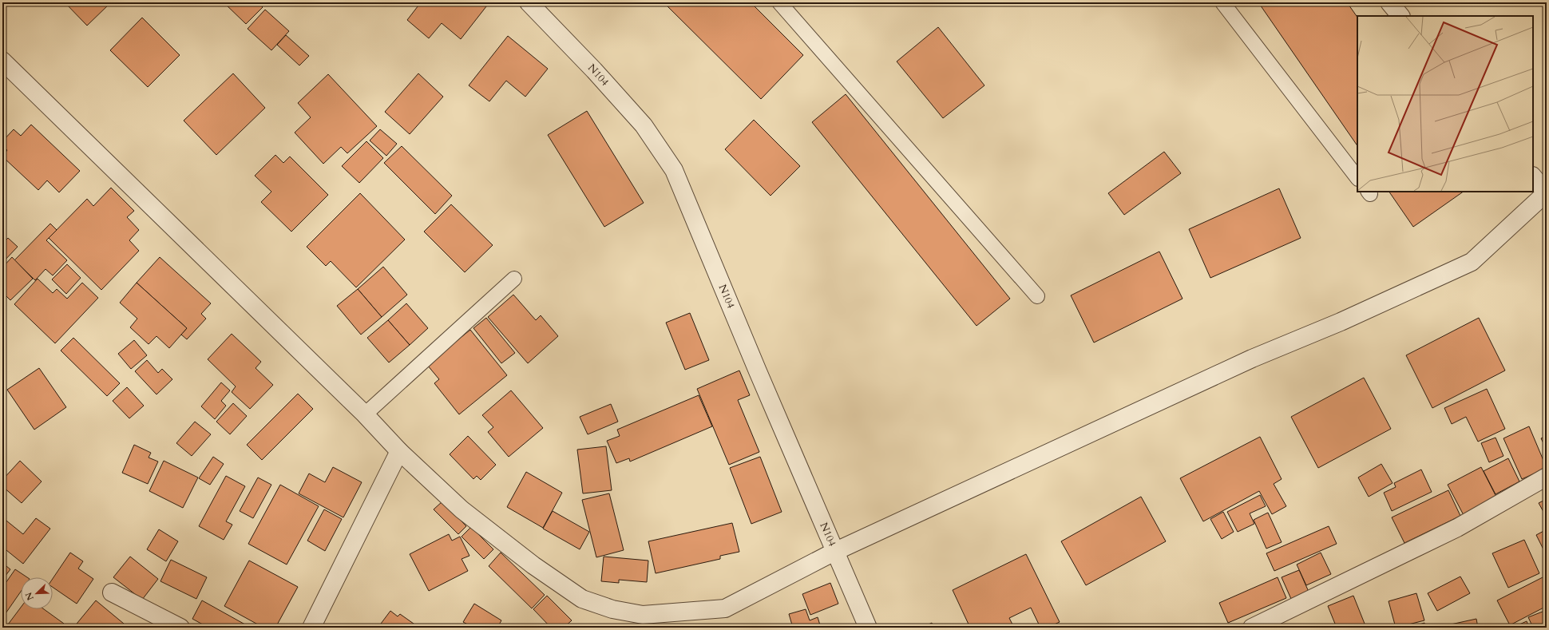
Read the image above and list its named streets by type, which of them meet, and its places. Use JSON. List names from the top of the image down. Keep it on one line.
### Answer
{"streets":{"street":["N104"]},"north":"bottom left"}
